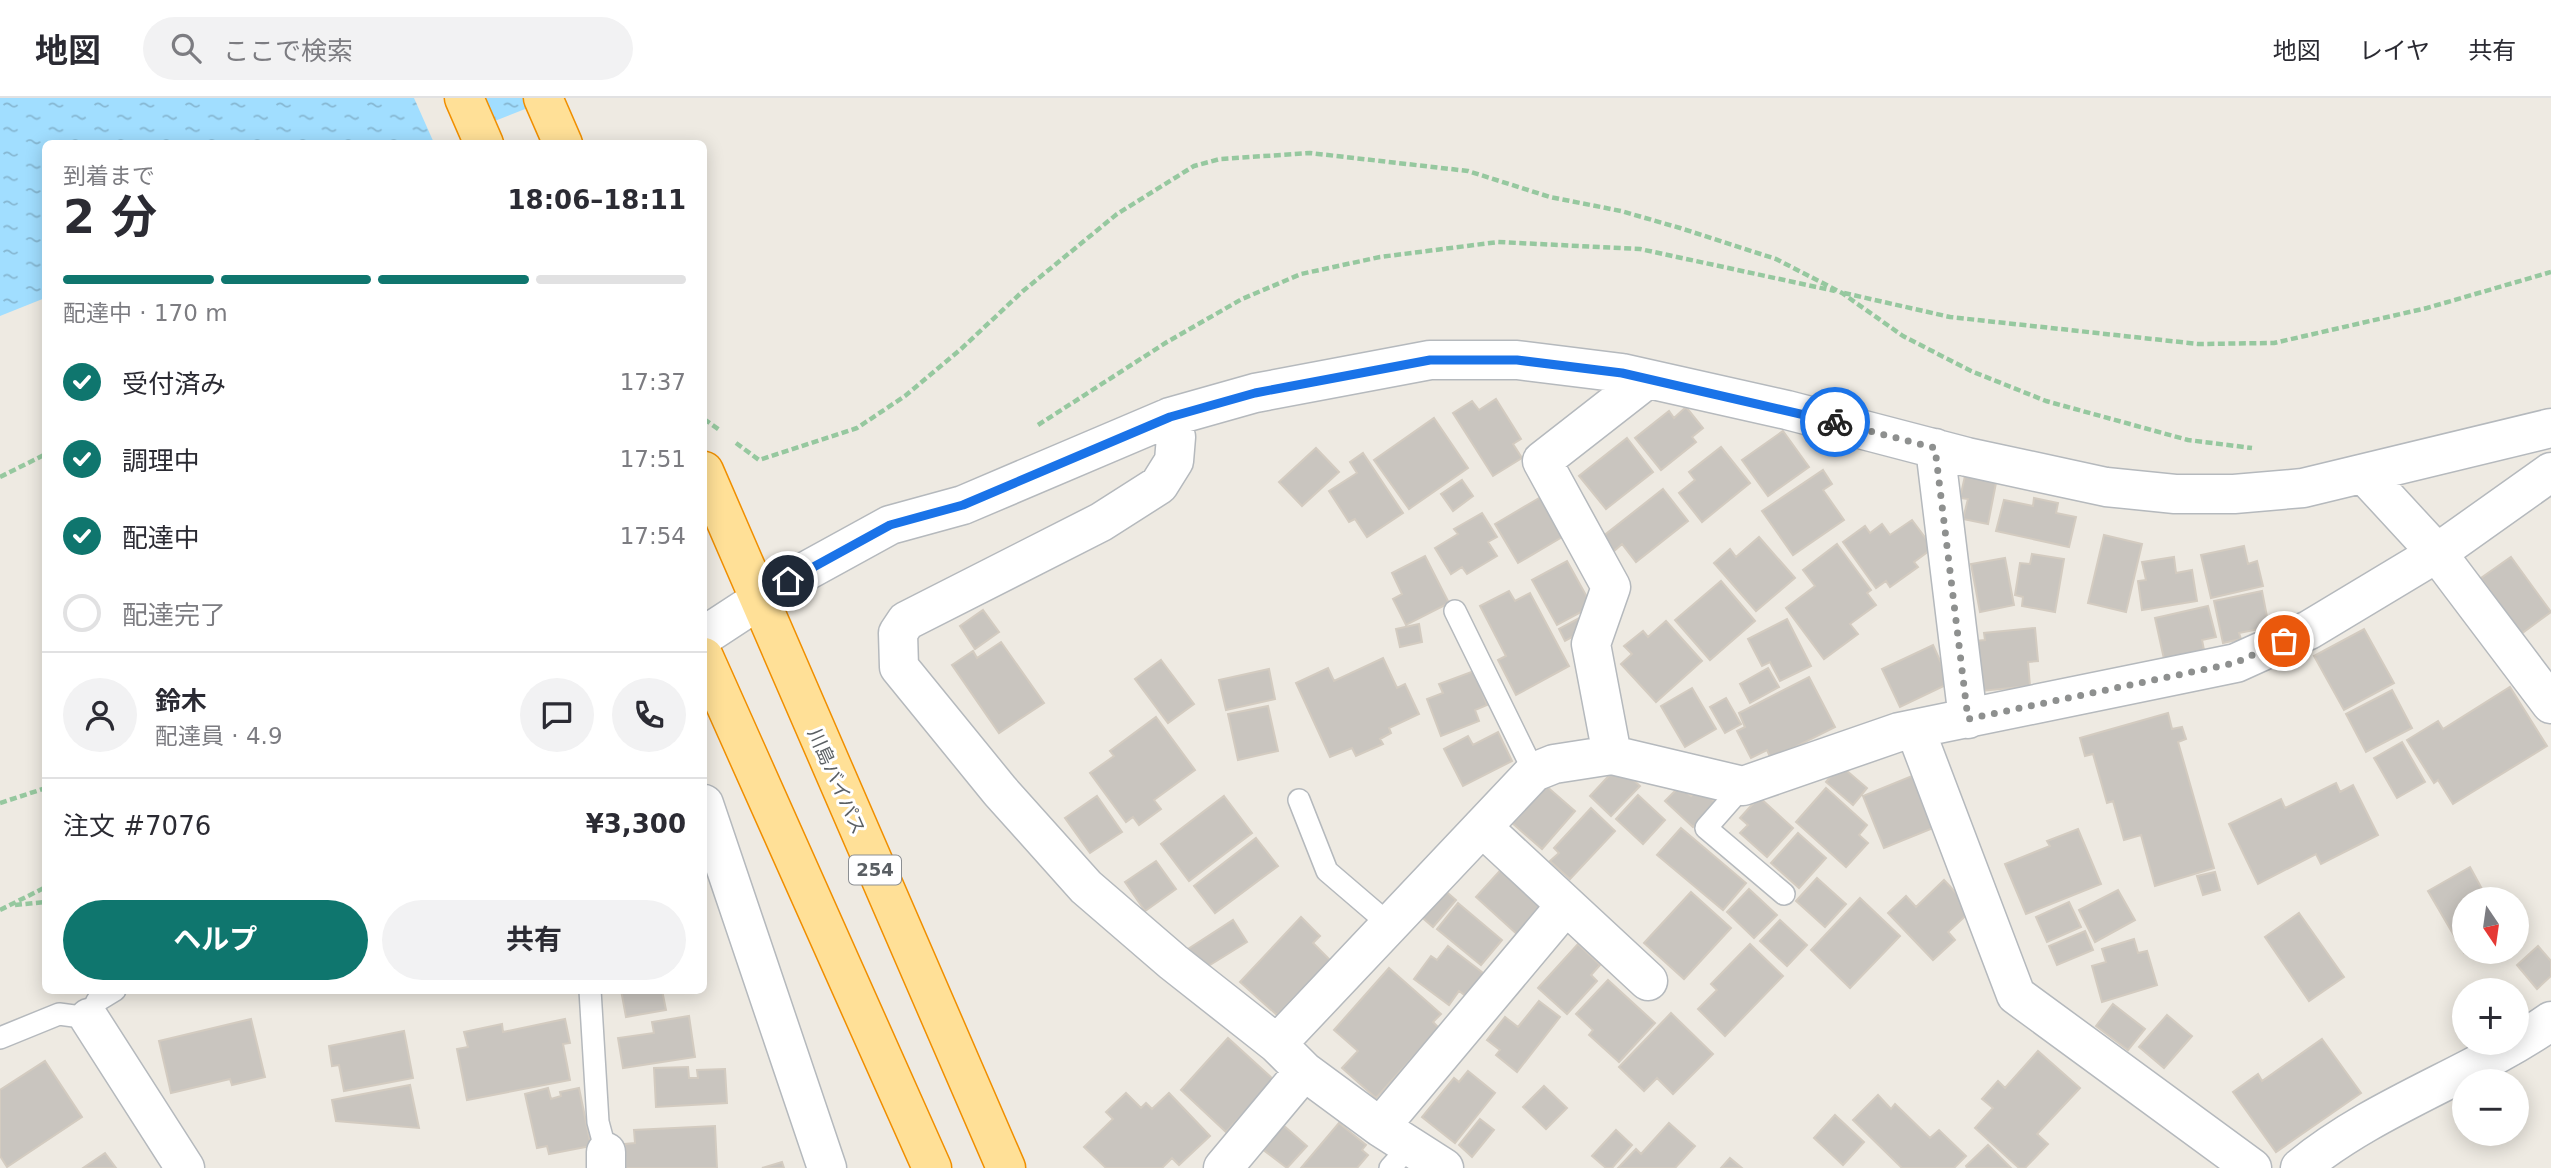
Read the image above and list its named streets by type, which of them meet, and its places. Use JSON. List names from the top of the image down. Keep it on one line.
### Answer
{"streets":{"highway":["川島バイパス","254"]},"north":"bottom","page":{"header":"地図","search":"ここで検索","nav":["地図","レイヤ","共有"],"heading":["2 分","到着まで","18:06–18:11"],"panel":["鈴木","配達員 · 4.9","注文 #7076","¥3,300"],"bar":"配達中 · 170 m","list":[["受付済み","17:37"],["調理中","17:51"],["配達中","17:54"],"配達完了"],"buttons":["ヘルプ","共有"],"map_buttons":["+","−"]}}
